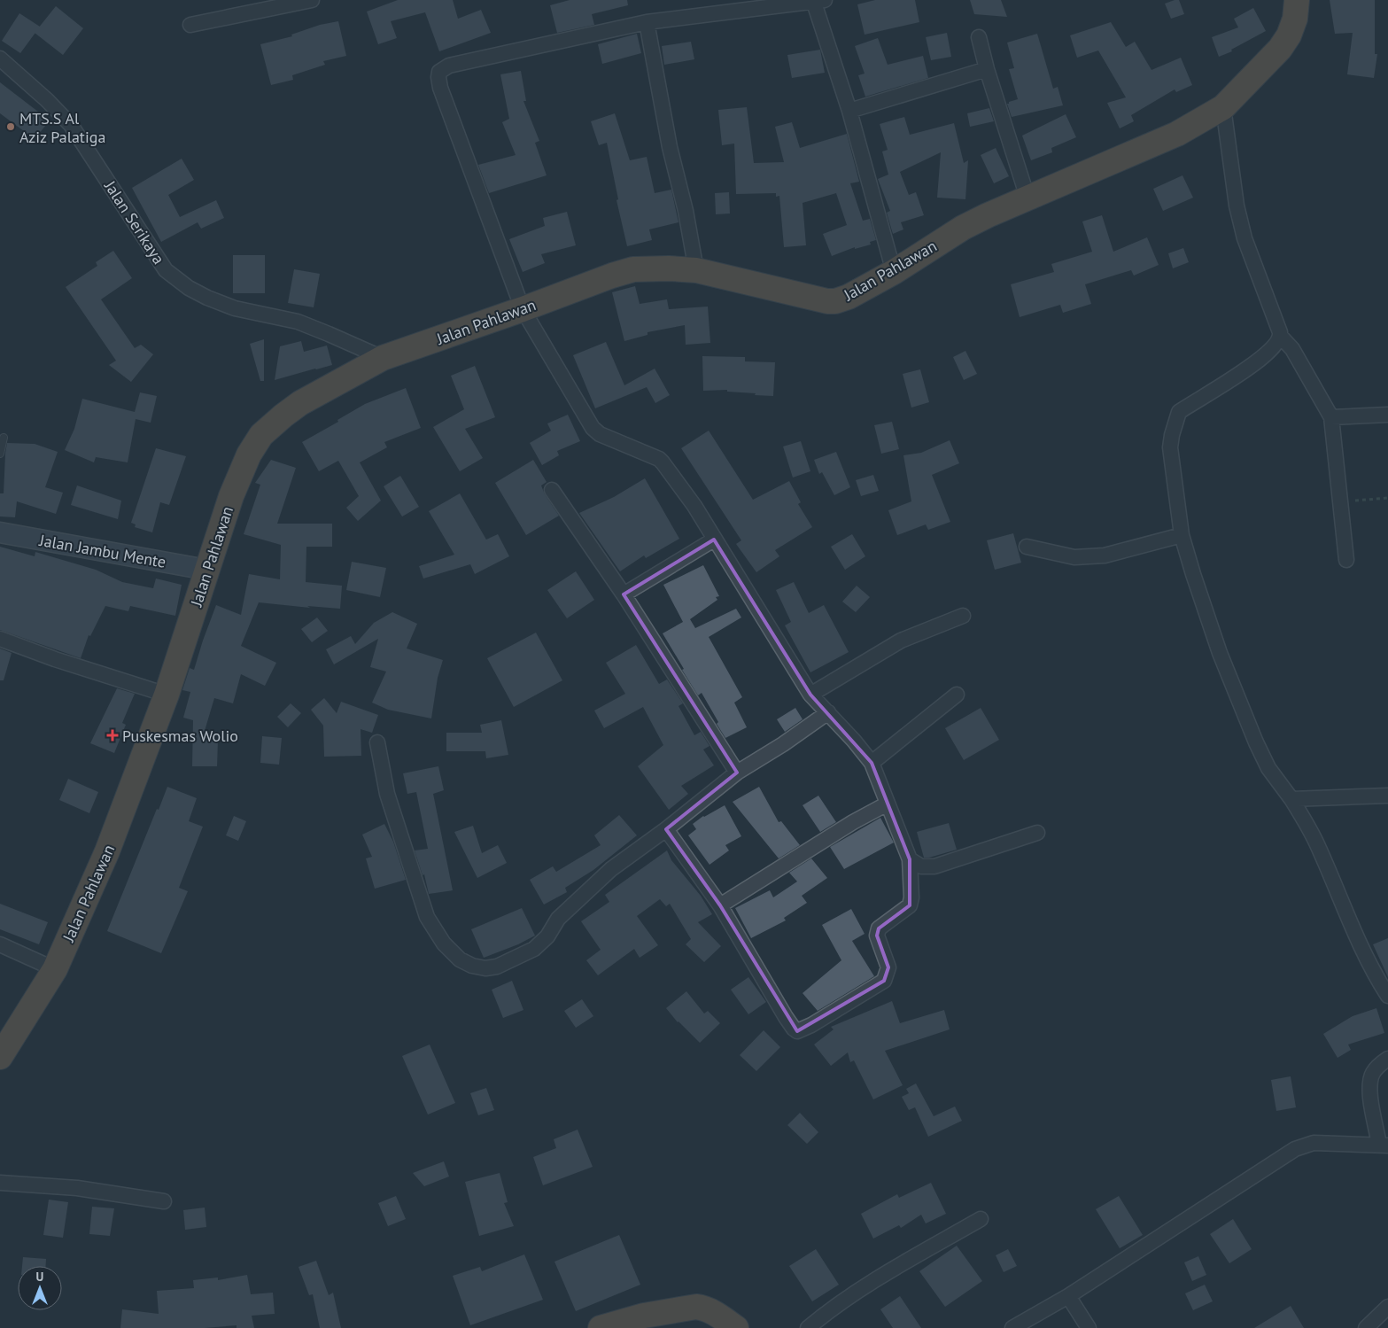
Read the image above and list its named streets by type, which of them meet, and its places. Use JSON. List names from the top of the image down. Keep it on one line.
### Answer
{"streets":{"highway":["Jalan Pahlawan"],"main road":["Jalan Jambu Mente"],"street":["Jalan Serikaya"]},"crossings":[["Jalan Serikaya","Jalan Pahlawan"],["Jalan Pahlawan","Jalan Jambu Mente"]],"places":{"other":["MTS.S Al Aziz Palatiga"],"health":["Puskesmas Wolio"]},"north":"top"}
